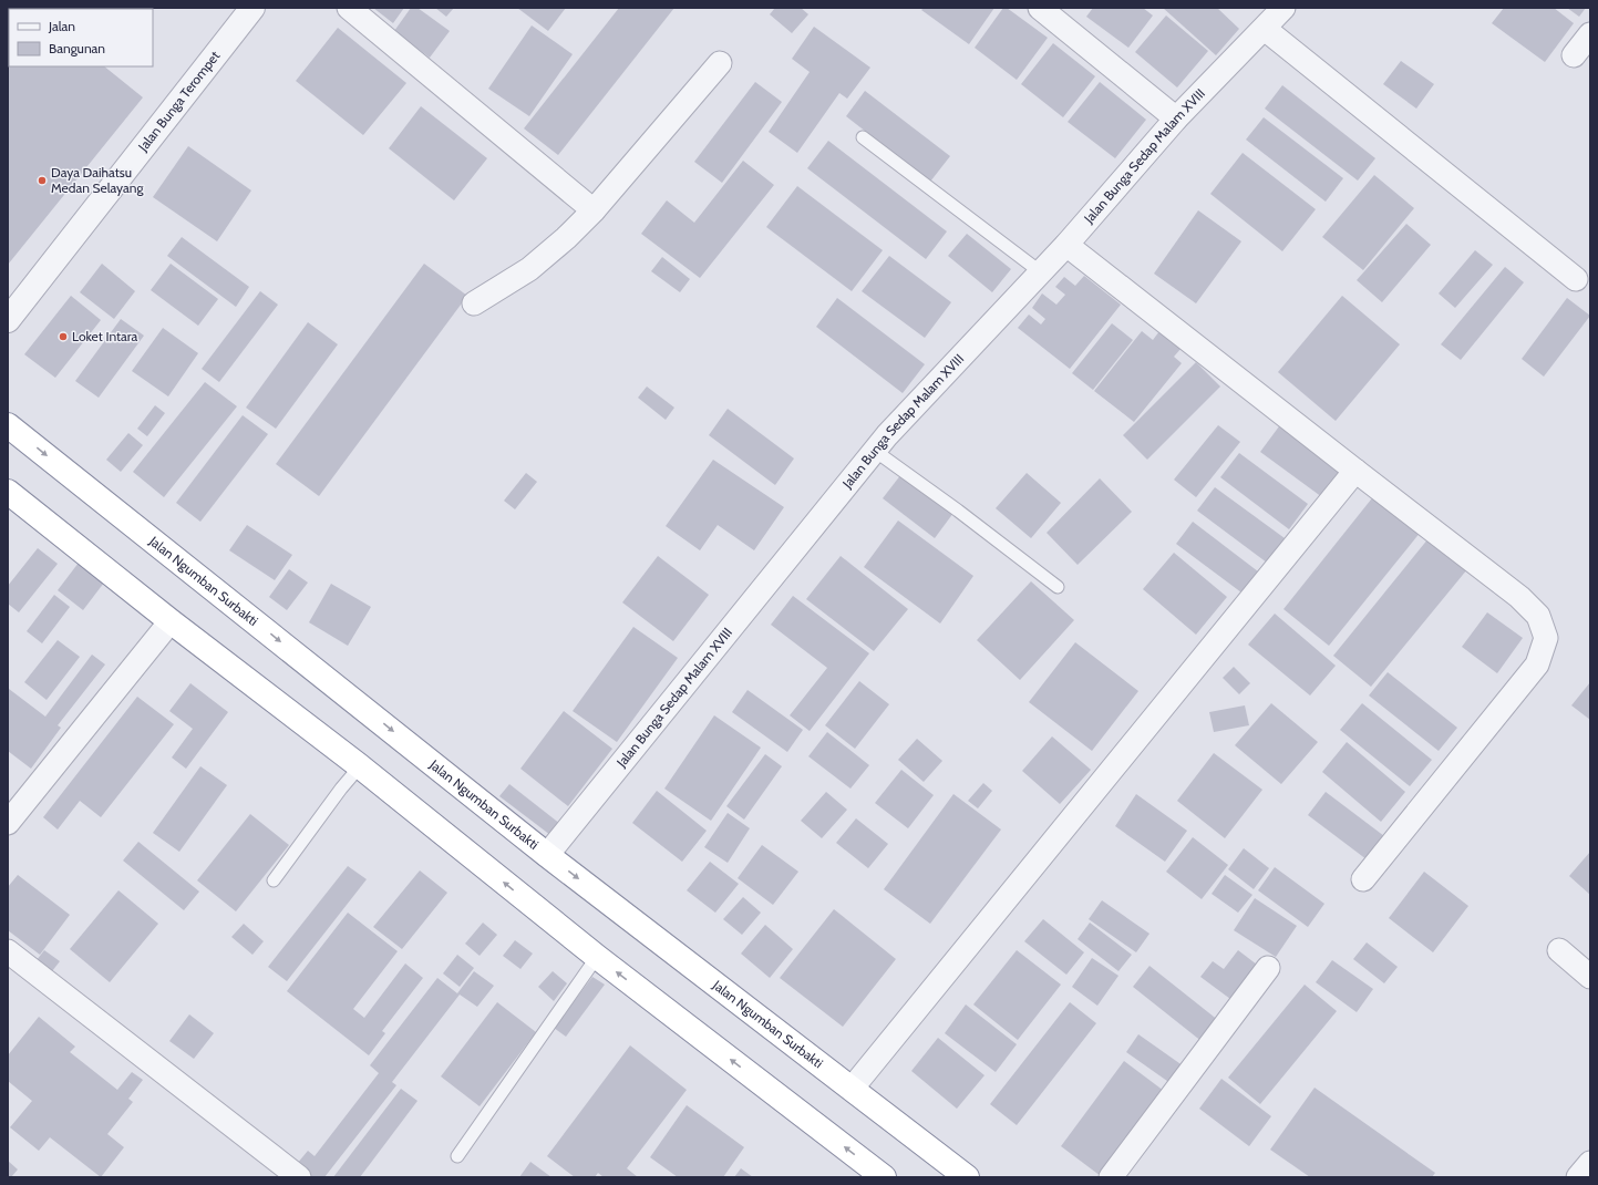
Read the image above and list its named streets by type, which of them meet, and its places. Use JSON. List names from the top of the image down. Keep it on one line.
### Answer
{"streets":{"highway":["Jalan Ngumban Surbakti"],"street":["Jalan Bunga Terompet","Jalan Bunga Sedap Malam XVIII"]},"crossings":[["Jalan Bunga Sedap Malam XVIII","Jalan Ngumban Surbakti"]],"places":["Daya Daihatsu Medan Selayang","Loket Intara"],"legend":["Jalan","Bangunan"]}
